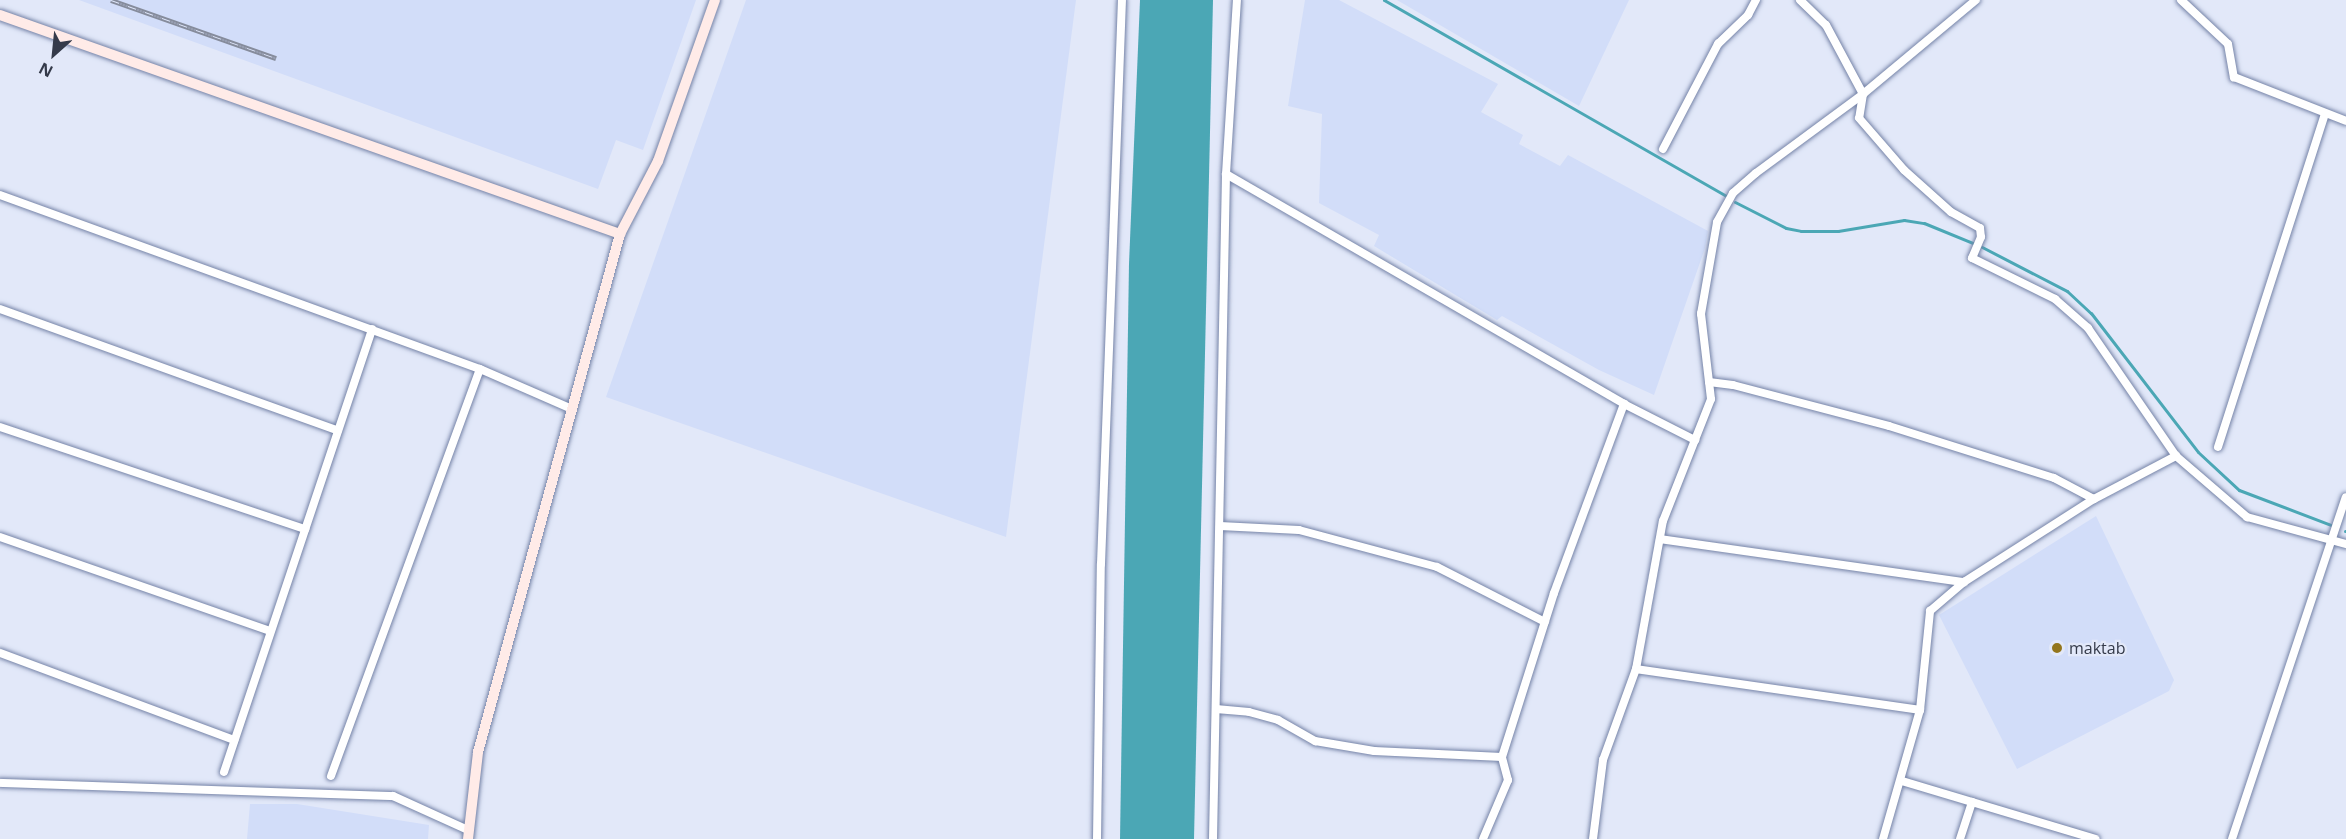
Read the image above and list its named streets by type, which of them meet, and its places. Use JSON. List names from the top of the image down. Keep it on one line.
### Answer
{"places":["maktab"],"north":"bottom left"}
